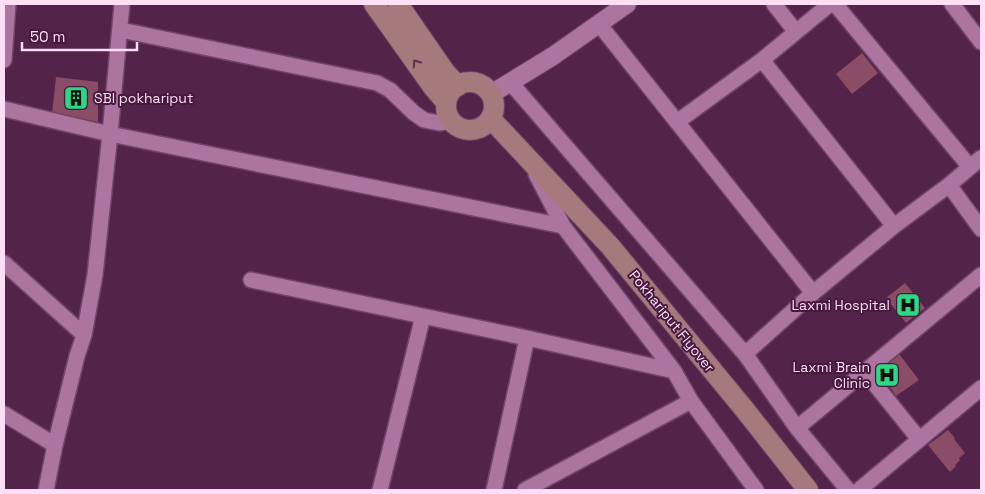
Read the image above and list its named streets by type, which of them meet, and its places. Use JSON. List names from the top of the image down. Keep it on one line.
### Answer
{"streets":{"main road":["Pokhariput Flyover"]},"places":{"building":["SBI pokhariput"],"hospital":["Laxmi Hospital","Laxmi Brain Clinic"]},"scale_bar":"50 m"}
